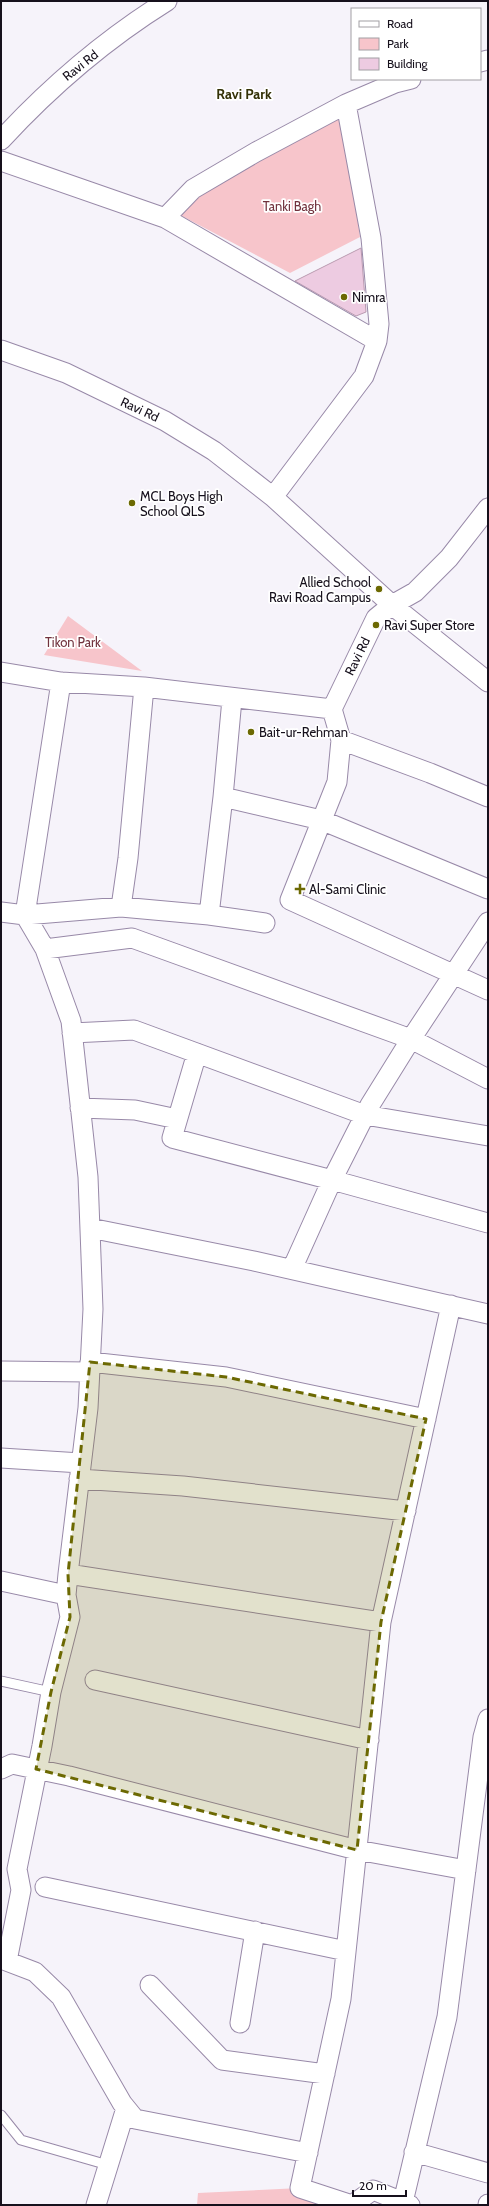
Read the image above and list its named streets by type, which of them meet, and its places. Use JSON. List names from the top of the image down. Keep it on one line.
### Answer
{"streets":{"street":["Ravi Rd"]},"districts":["Ravi Park"],"parks":["Tanki Bagh","Tikon Park"],"places":{"other":["Nimra","MCL Boys High School QLS","Allied School Ravi Road Campus","Ravi Super Store","Bait-ur-Rehman"],"health":["Al-Sami Clinic"]},"legend":["Road","Park","Building"],"scale_bar":"20 m"}
